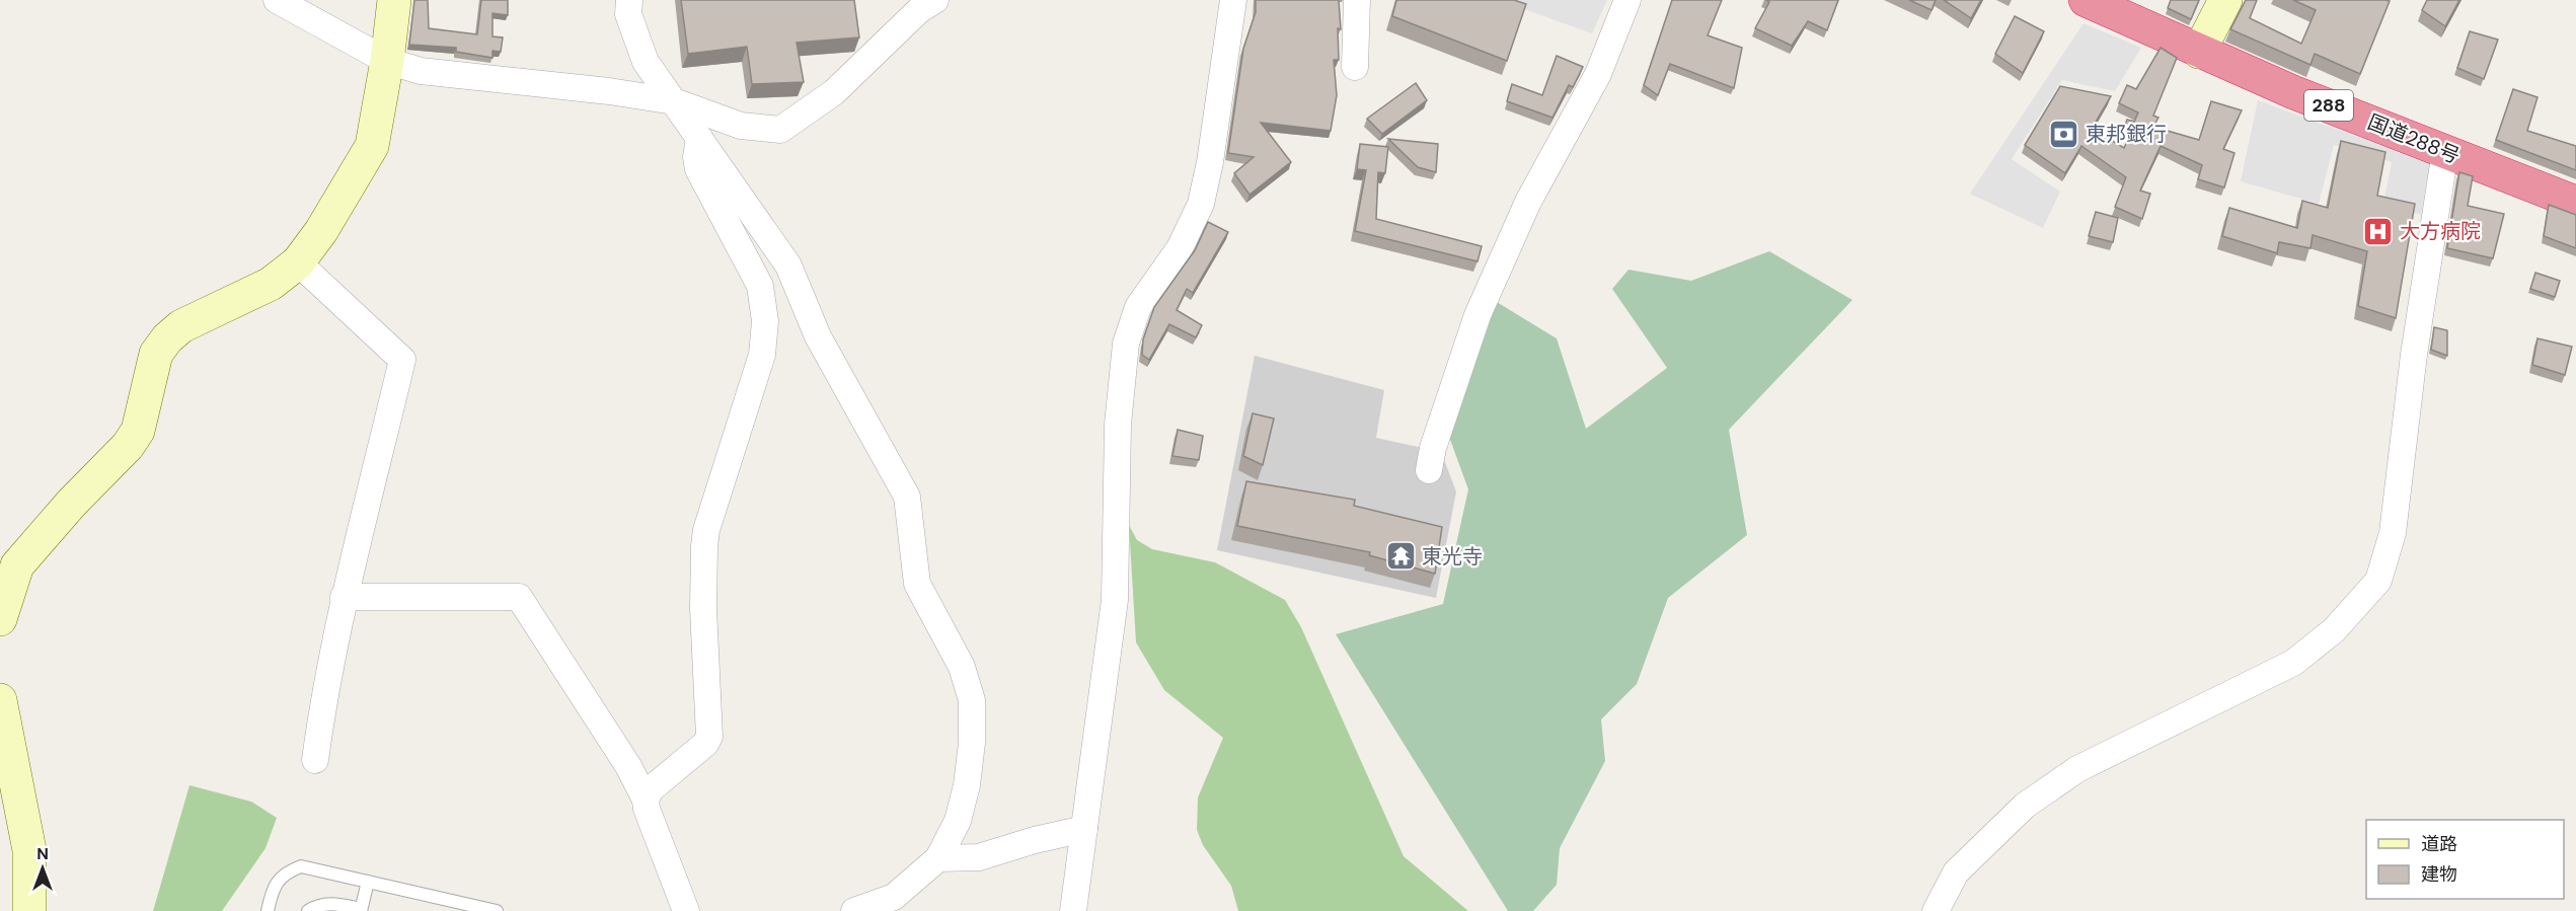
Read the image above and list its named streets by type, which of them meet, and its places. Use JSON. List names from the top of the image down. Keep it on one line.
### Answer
{"streets":{"highway":["288","国道288号"]},"places":{"bank":["東邦銀行"],"hospital":["大方病院"],"temple":["東光寺"]},"legend":["道路","建物"],"north":"top"}
